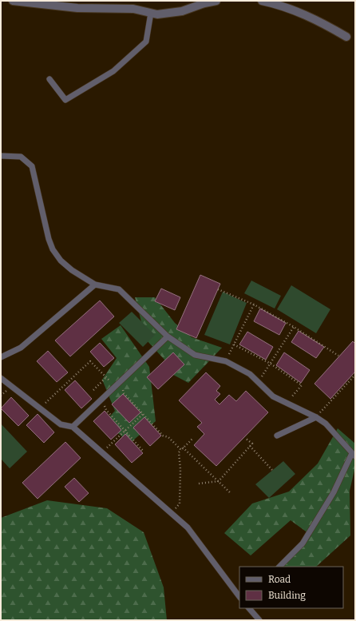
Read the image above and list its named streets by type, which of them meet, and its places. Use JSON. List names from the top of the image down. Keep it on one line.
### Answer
{"legend":["Road","Building"]}
